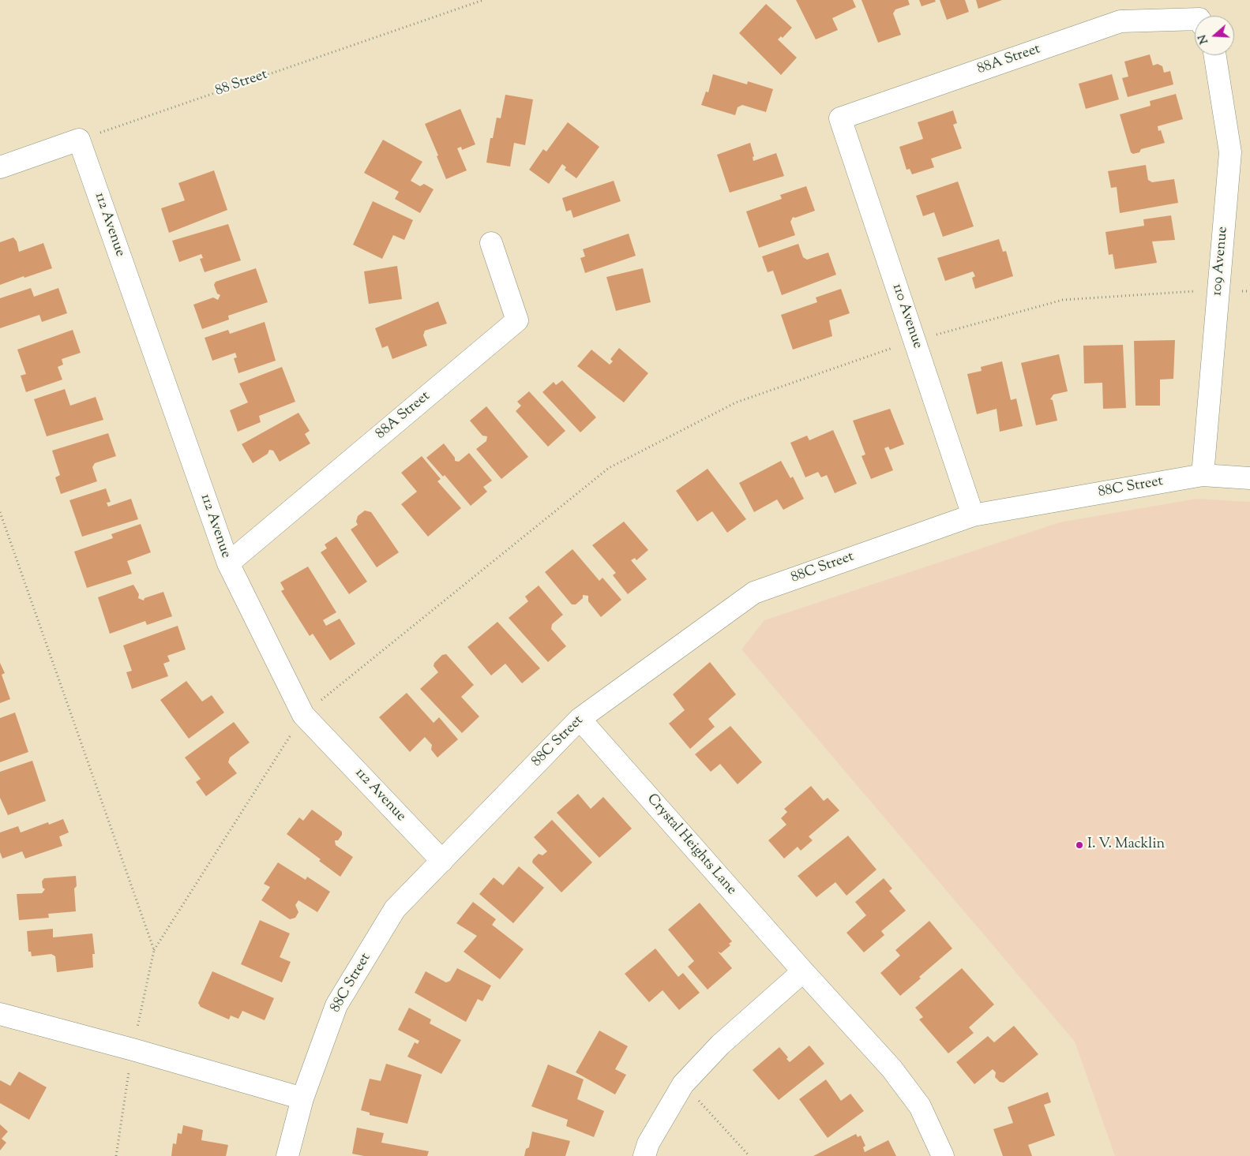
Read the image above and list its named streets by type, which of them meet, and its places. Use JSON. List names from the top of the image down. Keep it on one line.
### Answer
{"streets":{"street":["88A Street","112 Avenue","109 Avenue","110 Avenue","88C Street","Crystal Heights Lane"],"path":["88 Street"]},"crossings":[["88A Street","112 Avenue"],["88A Street","110 Avenue"],["88 Street","112 Avenue"],["112 Avenue","88C Street"],["109 Avenue","88C Street"],["110 Avenue","88C Street"],["88C Street","Crystal Heights Lane"]],"places":["I. V. Macklin"],"north":"left"}
